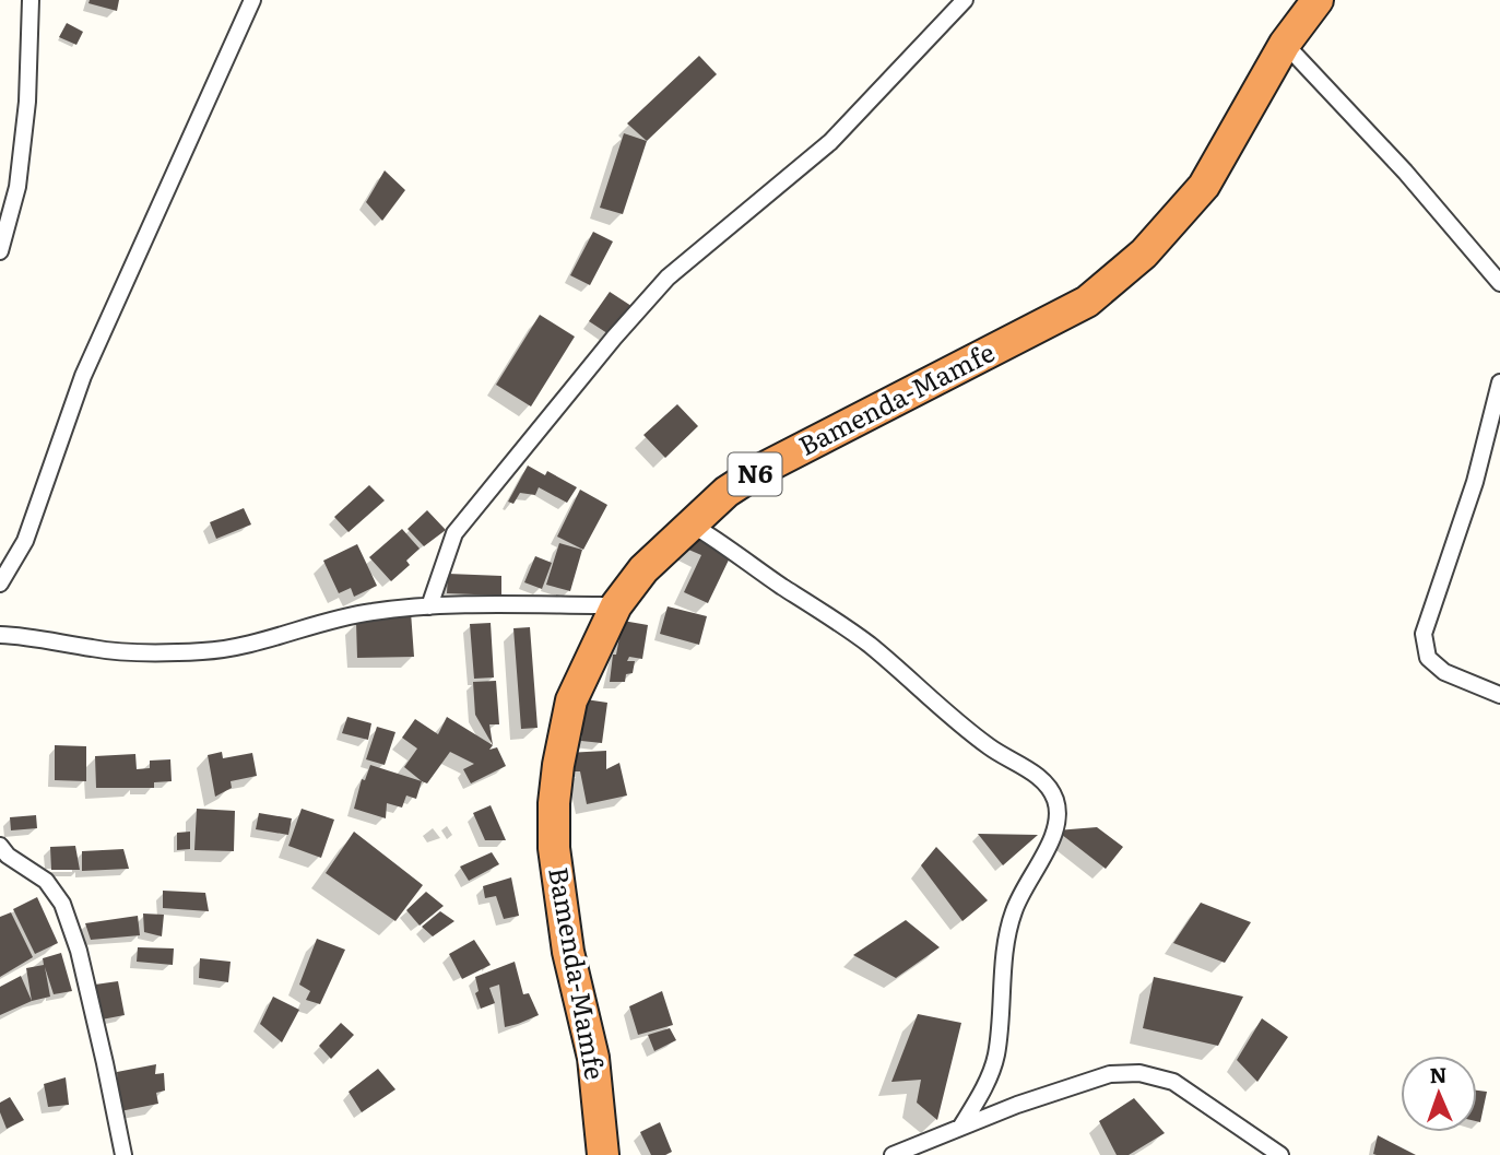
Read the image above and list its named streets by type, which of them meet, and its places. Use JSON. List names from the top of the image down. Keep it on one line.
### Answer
{"streets":{"highway":["Bamenda-Mamfe","N6"]},"north":"top"}
